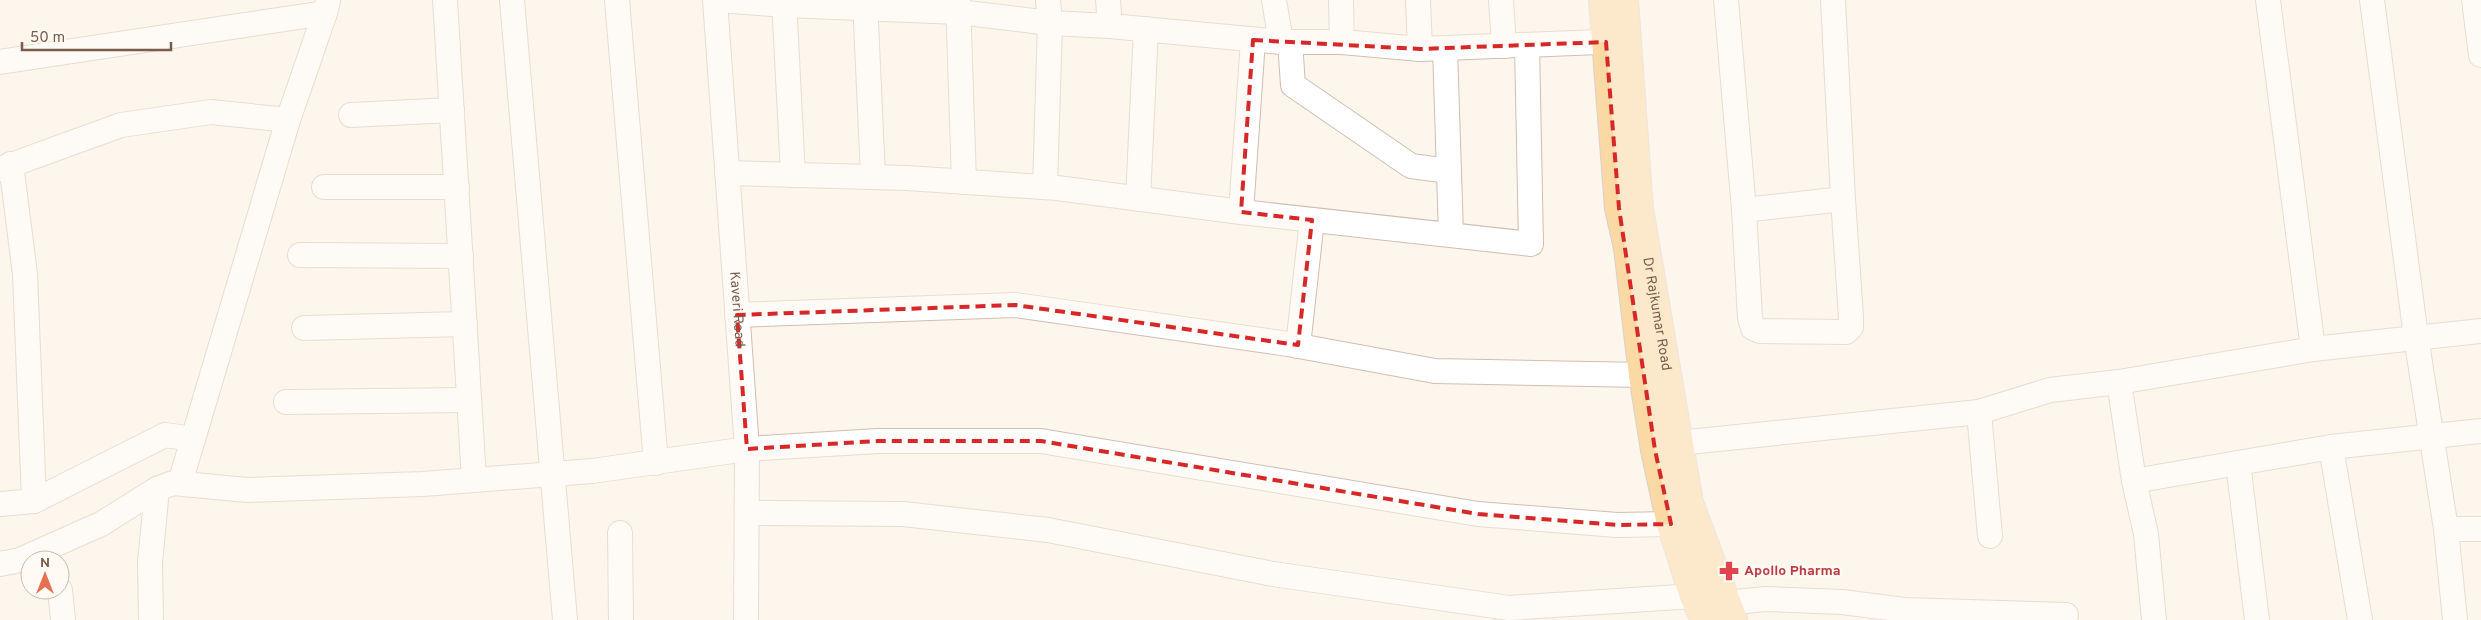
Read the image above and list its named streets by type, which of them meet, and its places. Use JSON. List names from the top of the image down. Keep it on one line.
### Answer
{"streets":{"main road":["Dr Rajkumar Road"],"street":["Kaveri Road"]},"places":{"pharmacy":["Apollo Pharma"]},"scale_bar":"50 m","north":"top"}
